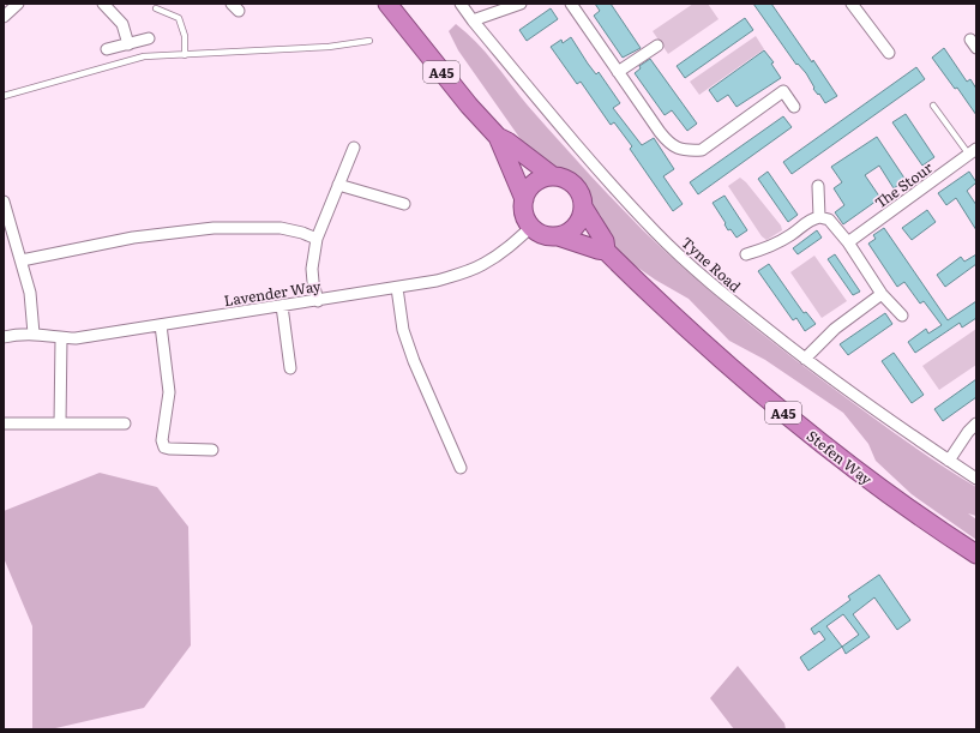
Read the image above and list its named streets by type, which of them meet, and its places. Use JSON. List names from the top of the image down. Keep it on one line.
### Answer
{"streets":{"highway":["A45","Stefen Way"],"street":["The Stour","Tyne Road","Lavender Way"]},"crossings":[["A45","Lavender Way"],["A45","Stefen Way"],["Lavender Way","Stefen Way"]]}
